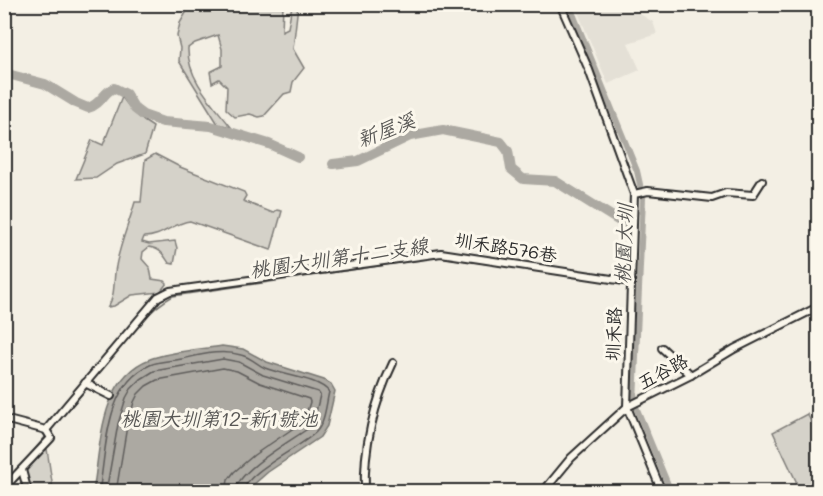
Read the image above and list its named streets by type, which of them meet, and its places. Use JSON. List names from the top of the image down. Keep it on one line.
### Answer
{"streets":{"street":["圳禾路576巷","圳禾路","五谷路"]},"crossings":[["圳禾路576巷","圳禾路"],["圳禾路","五谷路"]],"water":["新屋溪","桃園大圳","桃園大圳第十二支線","桃園大圳第12-新1號池"]}
